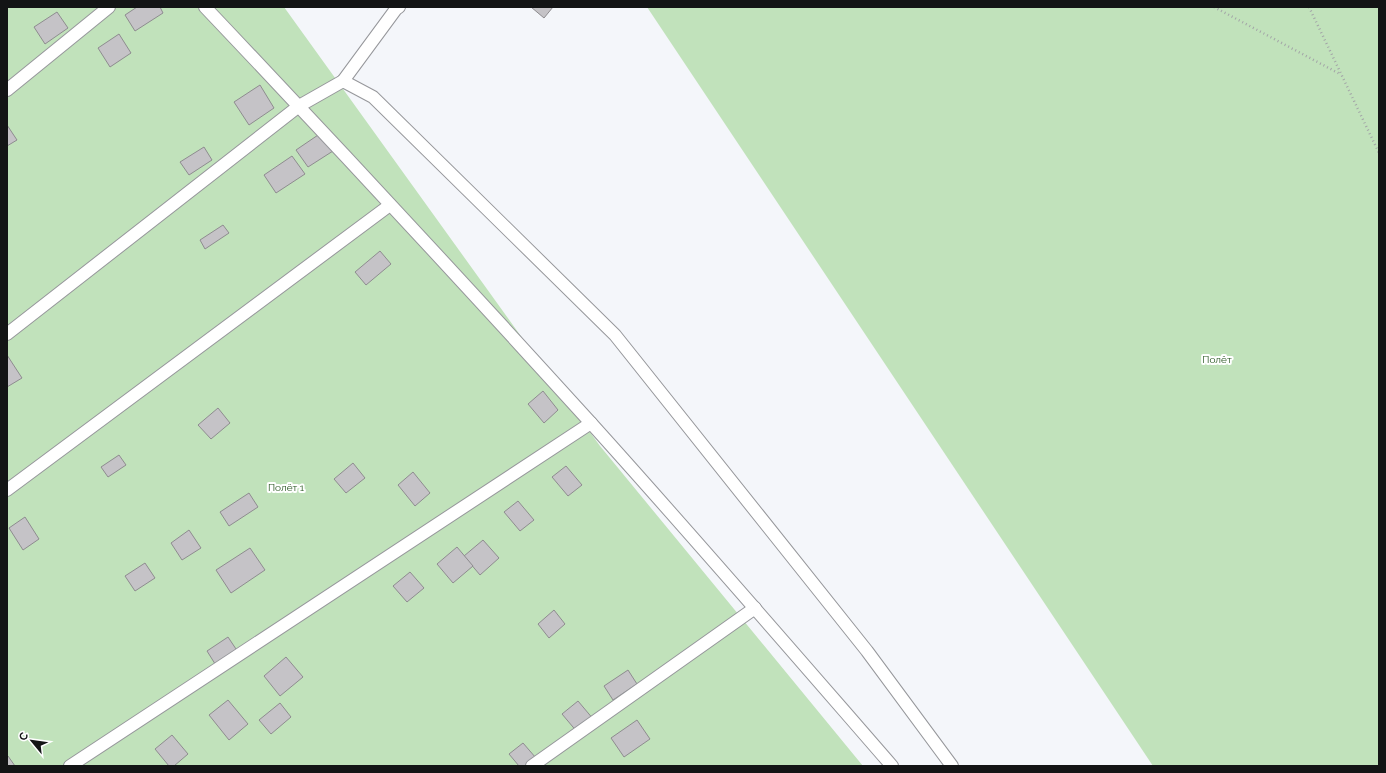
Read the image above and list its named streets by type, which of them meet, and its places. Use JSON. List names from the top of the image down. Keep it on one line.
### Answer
{"parks":["Полёт","Полёт 1"],"north":"top left"}
